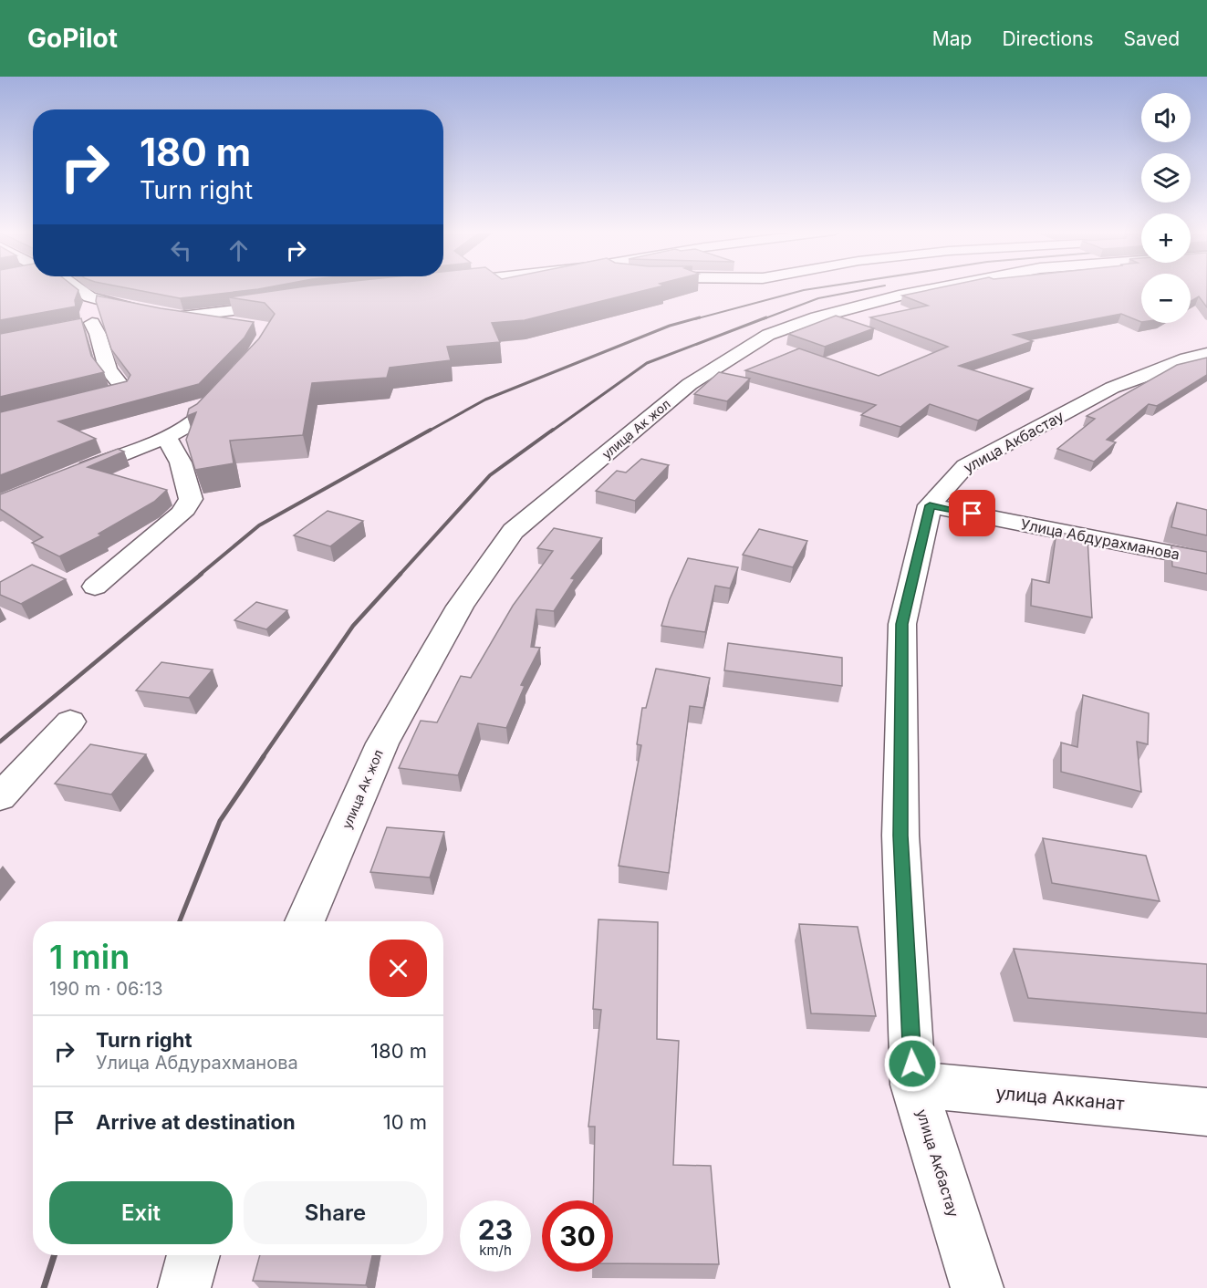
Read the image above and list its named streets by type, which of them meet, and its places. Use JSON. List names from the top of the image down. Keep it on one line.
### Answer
{"streets":{"street":["улица Ак жол","улица Акбастау","Улица Абдурахманова","улица Акканат"]},"crossings":[["улица Акбастау","Улица Абдурахманова"],["улица Акбастау","улица Акканат"]],"page":{"header":"GoPilot","nav":["Map","Directions","Saved"],"map_buttons":["+","−"],"turn":["180 m","Turn right"],"heading":["1 min","190 m · 06:13"],"list":[{"name":"Turn right","note":"Улица Абдурахманова","value":"180 m"},{"name":"Arrive at destination","value":"10 m"}],"buttons":["Exit","Share"],"speed":"23 km/h","limit":"30"}}
